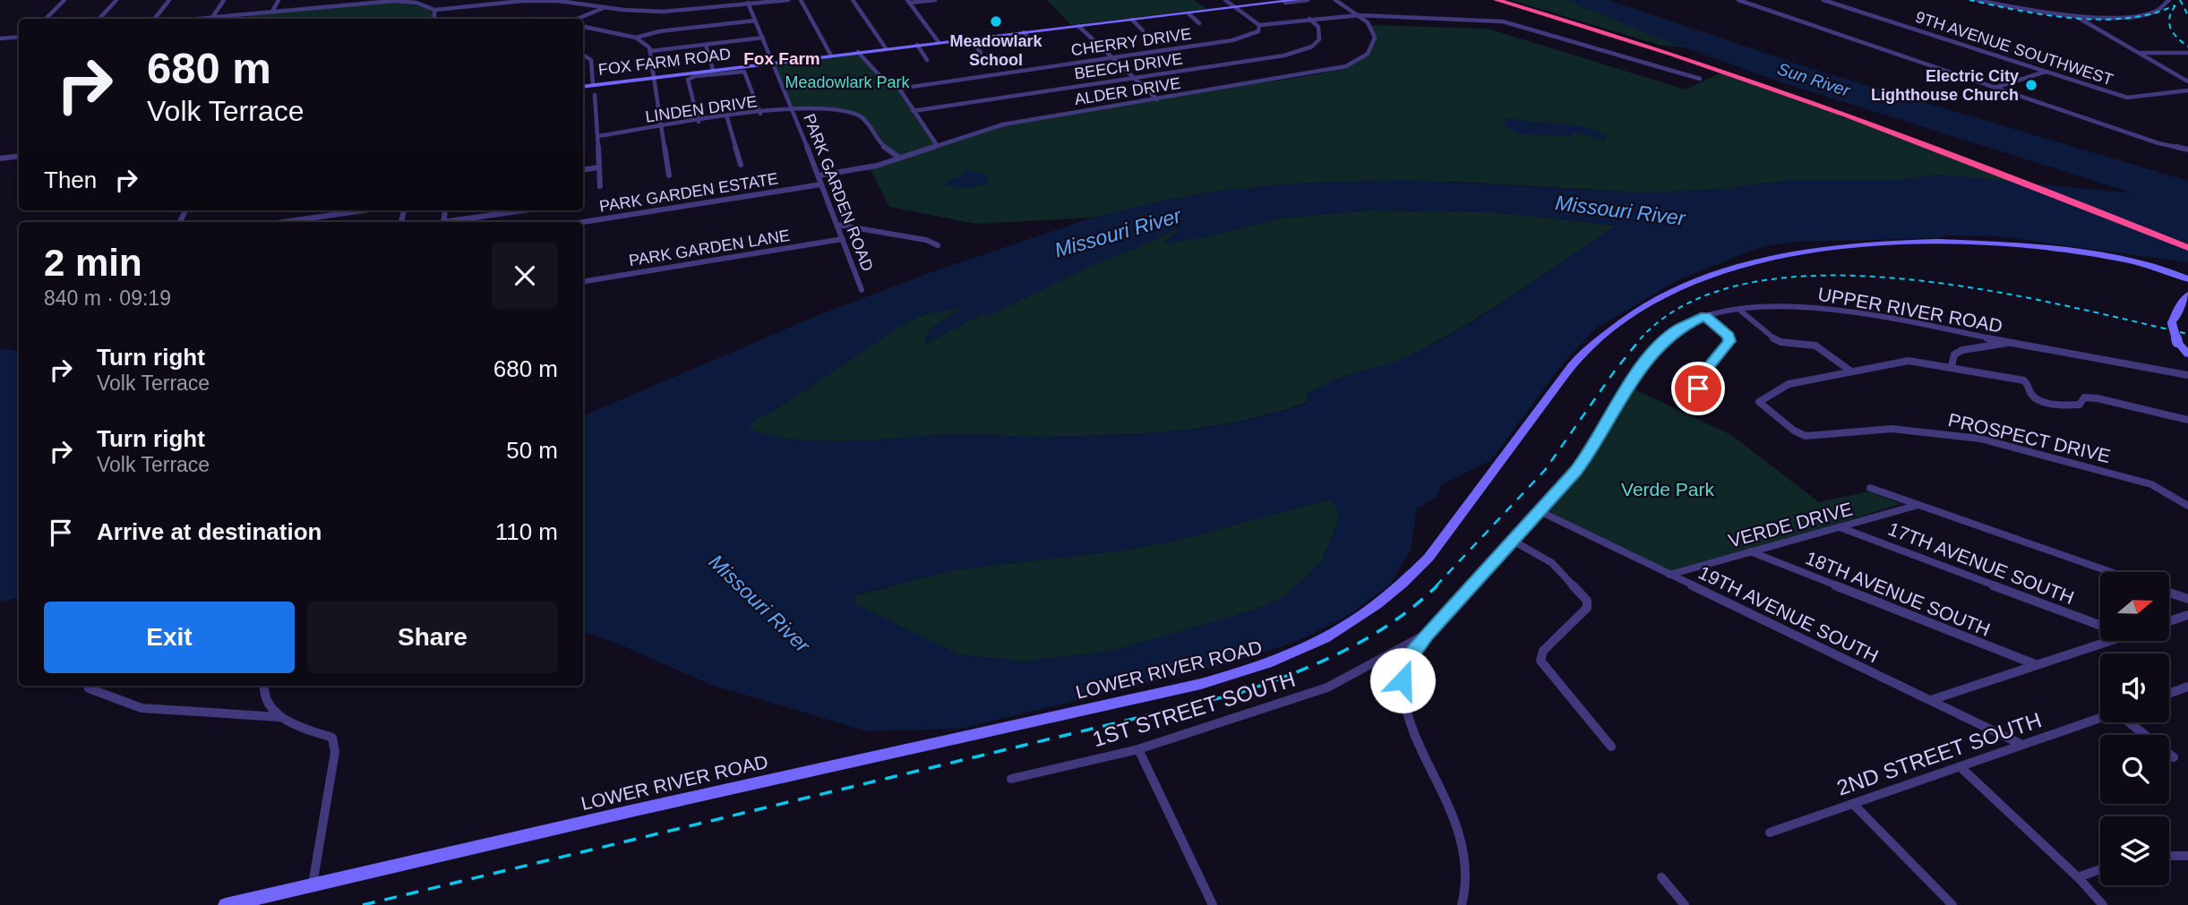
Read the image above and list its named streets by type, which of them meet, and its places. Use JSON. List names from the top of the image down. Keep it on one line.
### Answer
{"streets":{"street":["CHERRY DRIVE","9TH AVENUE SOUTHWEST","FOX FARM ROAD","BEECH DRIVE","ALDER DRIVE","LINDEN DRIVE","PARK GARDEN ESTATE","PARK GARDEN ROAD","PARK GARDEN LANE","UPPER RIVER ROAD","PROSPECT DRIVE","VERDE DRIVE","17TH AVENUE SOUTH","18TH AVENUE SOUTH","19TH AVENUE SOUTH","LOWER RIVER ROAD","1ST STREET SOUTH","2ND STREET SOUTH"]},"crossings":[["FOX FARM ROAD","PARK GARDEN ROAD"],["ALDER DRIVE","LINDEN DRIVE"],["ALDER DRIVE","PARK GARDEN ROAD"],["LINDEN DRIVE","PARK GARDEN ROAD"],["PARK GARDEN ESTATE","PARK GARDEN ROAD"],["PARK GARDEN ROAD","PARK GARDEN LANE"],["UPPER RIVER ROAD","19TH AVENUE SOUTH"],["UPPER RIVER ROAD","1ST STREET SOUTH"],["VERDE DRIVE","17TH AVENUE SOUTH"],["VERDE DRIVE","18TH AVENUE SOUTH"],["VERDE DRIVE","19TH AVENUE SOUTH"],["19TH AVENUE SOUTH","2ND STREET SOUTH"]],"districts":["Fox Farm"],"water":["Sun River","Missouri River"],"parks":["Meadowlark Park","Verde Park"],"places":["Meadowlark School","Electric City Lighthouse Church"],"north":"right","page":{"turn":["680 m","Volk Terrace"],"then":"Then","heading":["2 min","840 m · 09:19"],"list":[{"name":"Turn right","note":"Volk Terrace","value":"680 m"},{"name":"Turn right","note":"Volk Terrace","value":"50 m"},{"name":"Arrive at destination","value":"110 m"}],"buttons":["Exit","Share"]}}
